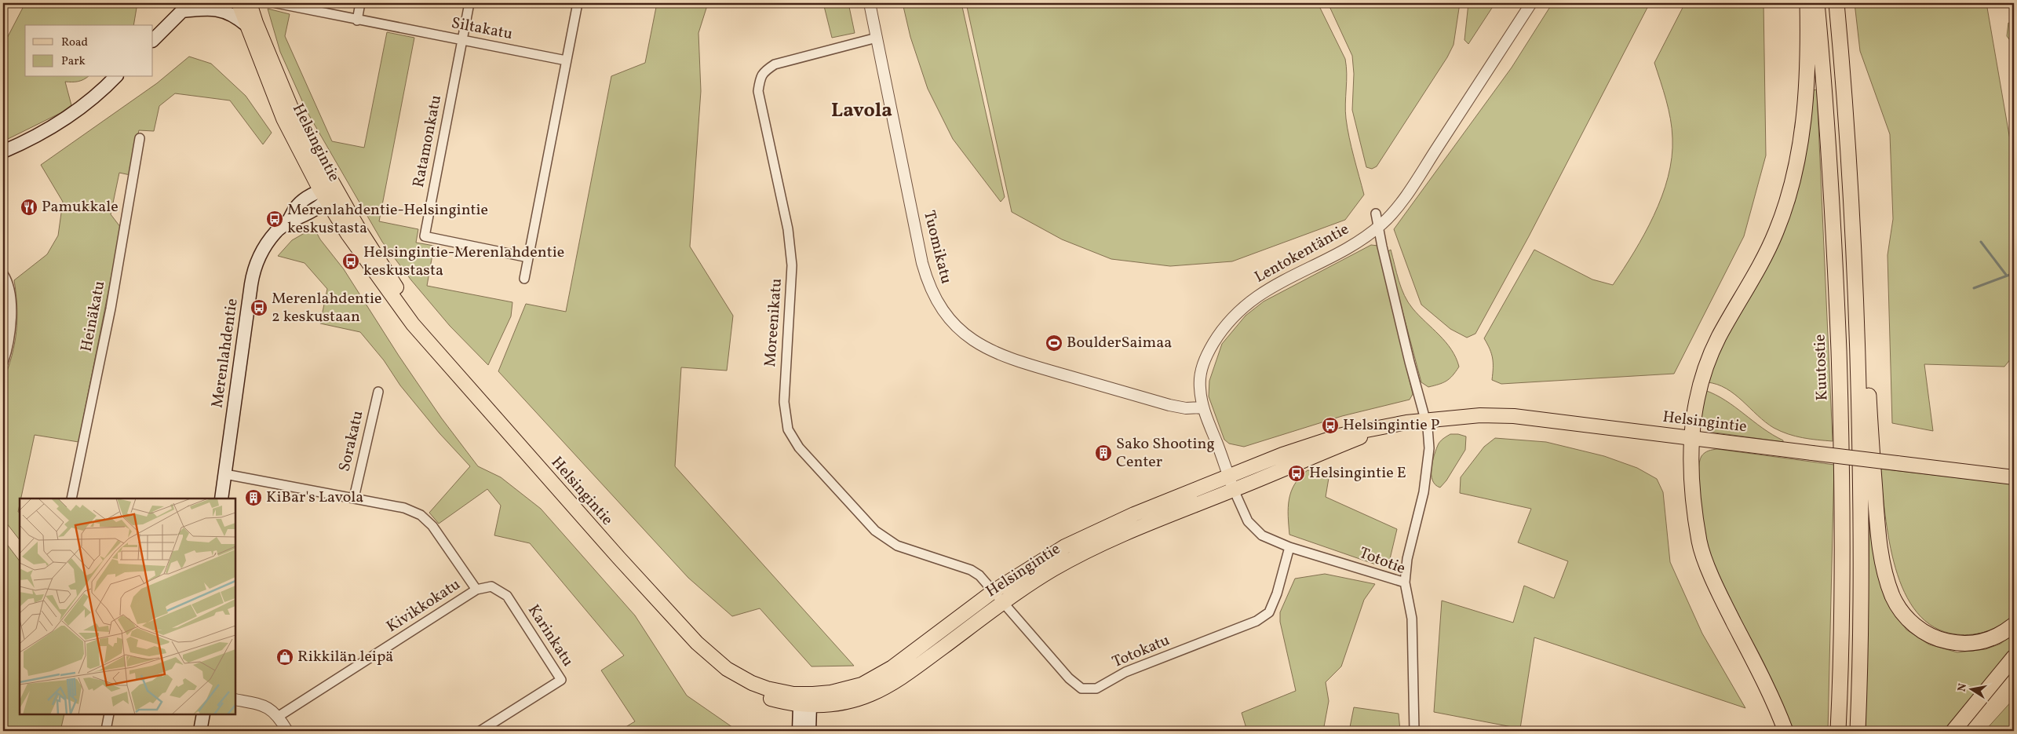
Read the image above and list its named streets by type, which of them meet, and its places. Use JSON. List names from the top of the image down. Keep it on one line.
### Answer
{"streets":{"highway":["Kuutostie"],"main road":["Helsingintie","Merenlahdentie"],"street":["Siltakatu","Ratamonkatu","Tuomikatu","Lentokentäntie","Heinäkatu","Moreenikatu","Sorakatu","Tototie","Kivikkokatu","Karinkatu","Totokatu"]},"crossings":[["Siltakatu","Ratamonkatu"],["Helsingintie","Lentokentäntie"],["Helsingintie","Moreenikatu"],["Helsingintie","Merenlahdentie"],["Helsingintie","Tototie"],["Helsingintie","Totokatu"],["Tuomikatu","Lentokentäntie"],["Tuomikatu","Moreenikatu"],["Lentokentäntie","Tototie"],["Moreenikatu","Totokatu"],["Merenlahdentie","Kivikkokatu"],["Sorakatu","Kivikkokatu"],["Tototie","Totokatu"],["Kivikkokatu","Karinkatu"]],"districts":["Lavola"],"places":{"restaurant":["Pamukkale"],"bus stop":["Merenlahdentie-Helsingintie keskustasta","Helsingintie-Merenlahdentie keskustasta","Merenlahdentie 2 keskustaan","Helsingintie P","Helsingintie E"],"sports":["BoulderSaimaa"],"building":["Sako Shooting Center","KiBar's Lavola"],"shop":["Rikkilän leipä"]},"legend":["Road","Park"],"north":"left"}
